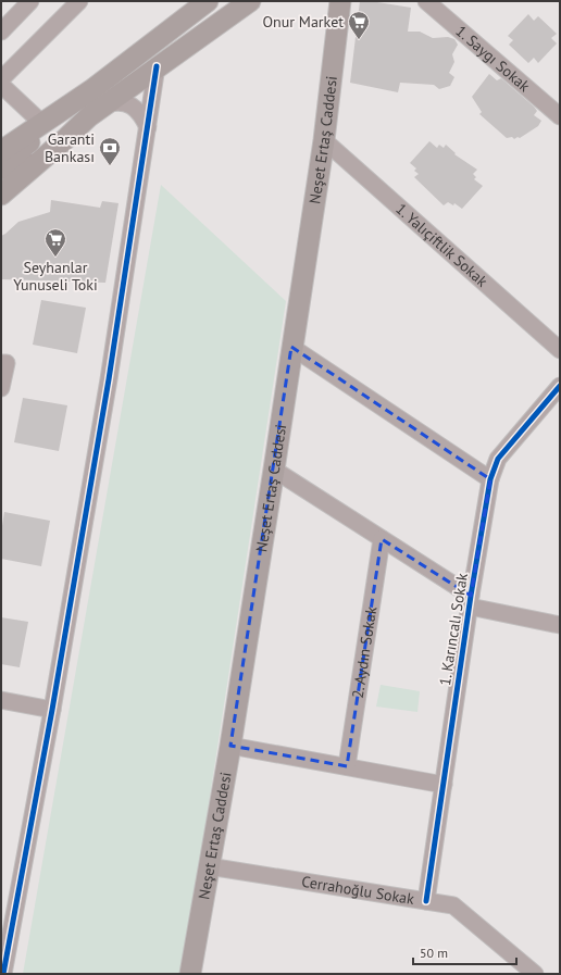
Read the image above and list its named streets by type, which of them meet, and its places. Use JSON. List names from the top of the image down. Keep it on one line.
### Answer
{"streets":{"main road":["Neşet Ertaş Caddesi"],"street":["1. Saygı Sokak","1. Yalıçiftlik Sokak","1. Karıncalı Sokak","2. Aydın Sokak","Cerrahoğlu Sokak"]},"crossings":[["Neşet Ertaş Caddesi","1. Yalıçiftlik Sokak"],["Neşet Ertaş Caddesi","Cerrahoğlu Sokak"],["1. Karıncalı Sokak","Cerrahoğlu Sokak"]],"places":{"supermarket":["Onur Market","Seyhanlar Yunuseli Toki"],"bank":["Garanti Bankası"]},"scale_bar":"50 m"}
